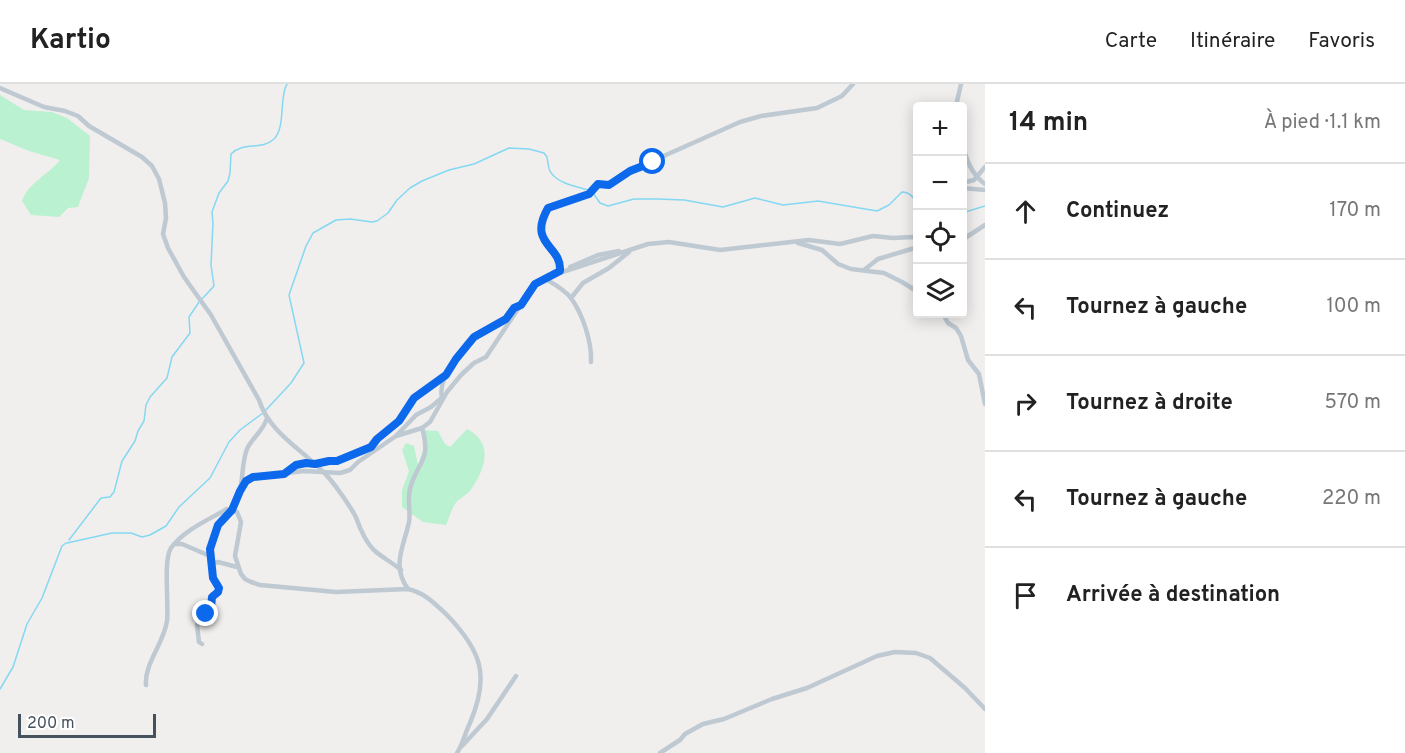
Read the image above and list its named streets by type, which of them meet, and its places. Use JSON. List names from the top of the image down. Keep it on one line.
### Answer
{"scale_bar":"200 m","page":{"header":"Kartio","nav":["Carte","Itinéraire","Favoris"],"heading":["14 min","À pied · 1.1 km"],"map_buttons":["+","−"],"list":[["Continuez","170 m"],["Tournez à gauche","100 m"],["Tournez à droite","570 m"],["Tournez à gauche","220 m"],"Arrivée à destination"],"scale":"200 m"}}
